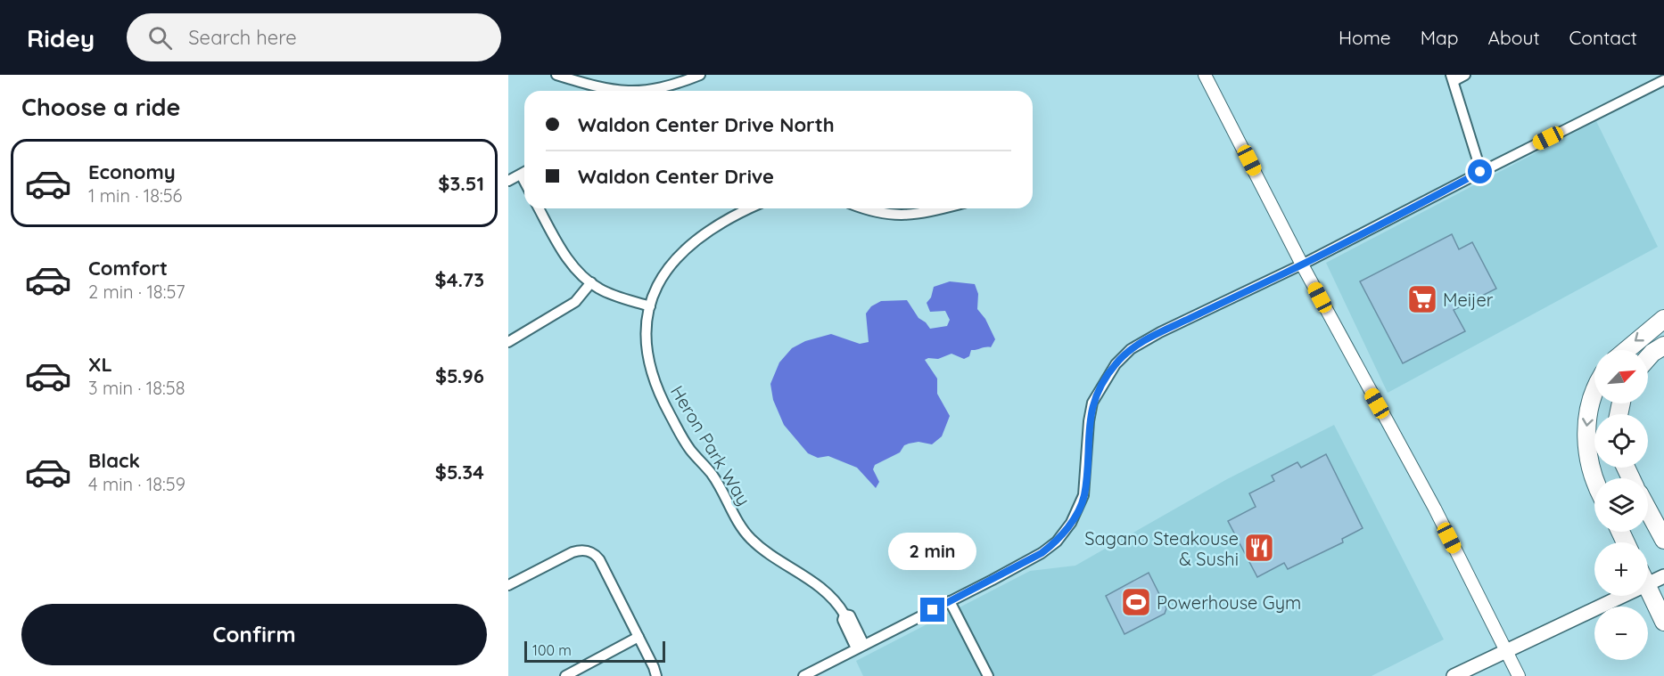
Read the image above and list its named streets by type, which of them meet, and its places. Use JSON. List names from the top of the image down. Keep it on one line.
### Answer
{"streets":{"street":["Heron Park Way"]},"places":{"supermarket":["Meijer"],"restaurant":["Sagano Steakouse & Sushi"],"sports":["Powerhouse Gym"]},"scale_bar":"100 m","north":"top right","page":{"header":"Ridey","search":"Search here","nav":["Home","Map","About","Contact"],"heading":"Choose a ride","banner":["Waldon Center Drive North","Waldon Center Drive"],"list":[{"name":"Economy","note":"1 min · 18:56","value":"$3.51"},{"name":"Comfort","note":"2 min · 18:57","value":"$4.73"},{"name":"XL","note":"3 min · 18:58","value":"$5.96"},{"name":"Black","note":"4 min · 18:59","value":"$5.34"}],"map_buttons":["+","−"],"bubble":"2 min","buttons":"Confirm","scale":"100 m"}}
